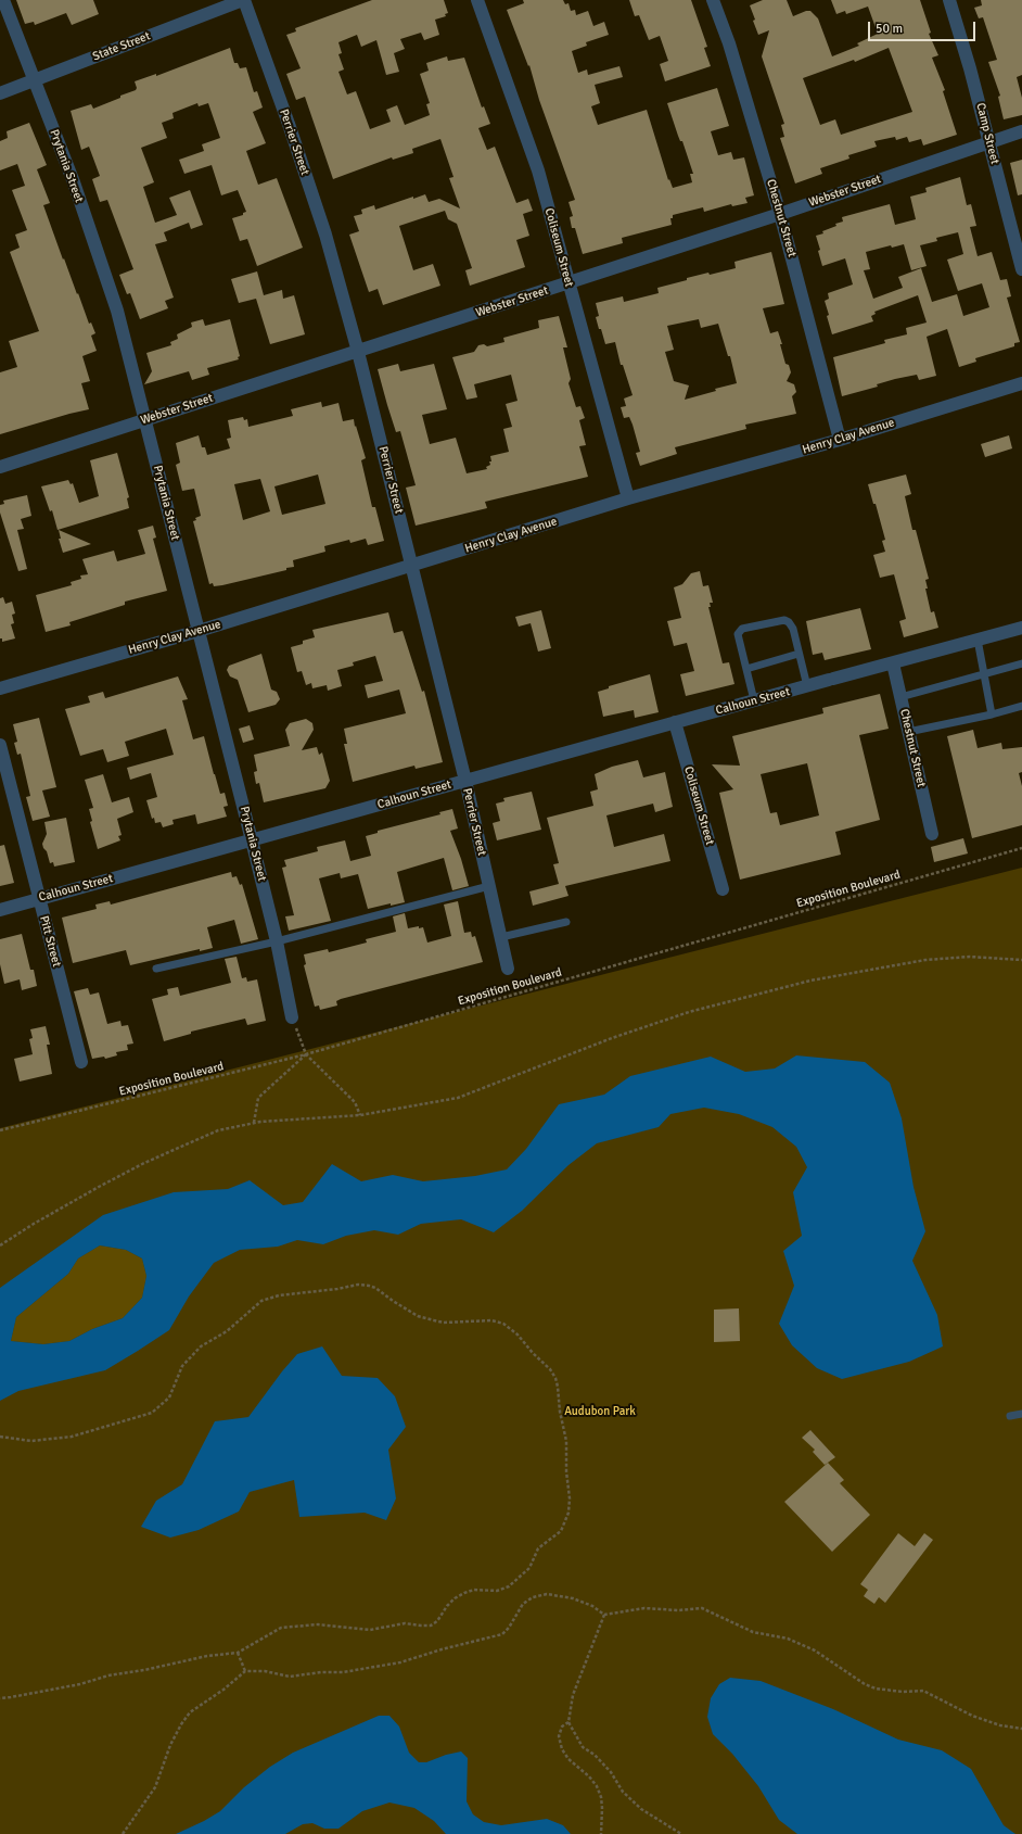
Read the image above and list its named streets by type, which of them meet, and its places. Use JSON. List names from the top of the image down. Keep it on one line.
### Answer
{"streets":{"street":["State Street","Camp Street","Perrier Street","Prytania Street","Webster Street","Chestnut Street","Coliseum Street","Henry Clay Avenue","Calhoun Street","Pitt Street"],"path":["Exposition Boulevard"]},"crossings":[["State Street","Perrier Street"],["State Street","Prytania Street"],["Camp Street","Webster Street"],["Perrier Street","Webster Street"],["Perrier Street","Henry Clay Avenue"],["Perrier Street","Calhoun Street"],["Prytania Street","Webster Street"],["Prytania Street","Henry Clay Avenue"],["Prytania Street","Calhoun Street"],["Webster Street","Chestnut Street"],["Webster Street","Coliseum Street"],["Chestnut Street","Henry Clay Avenue"],["Chestnut Street","Calhoun Street"],["Coliseum Street","Henry Clay Avenue"],["Coliseum Street","Calhoun Street"],["Calhoun Street","Pitt Street"]],"parks":["Audubon Park"],"scale_bar":"50 m"}
